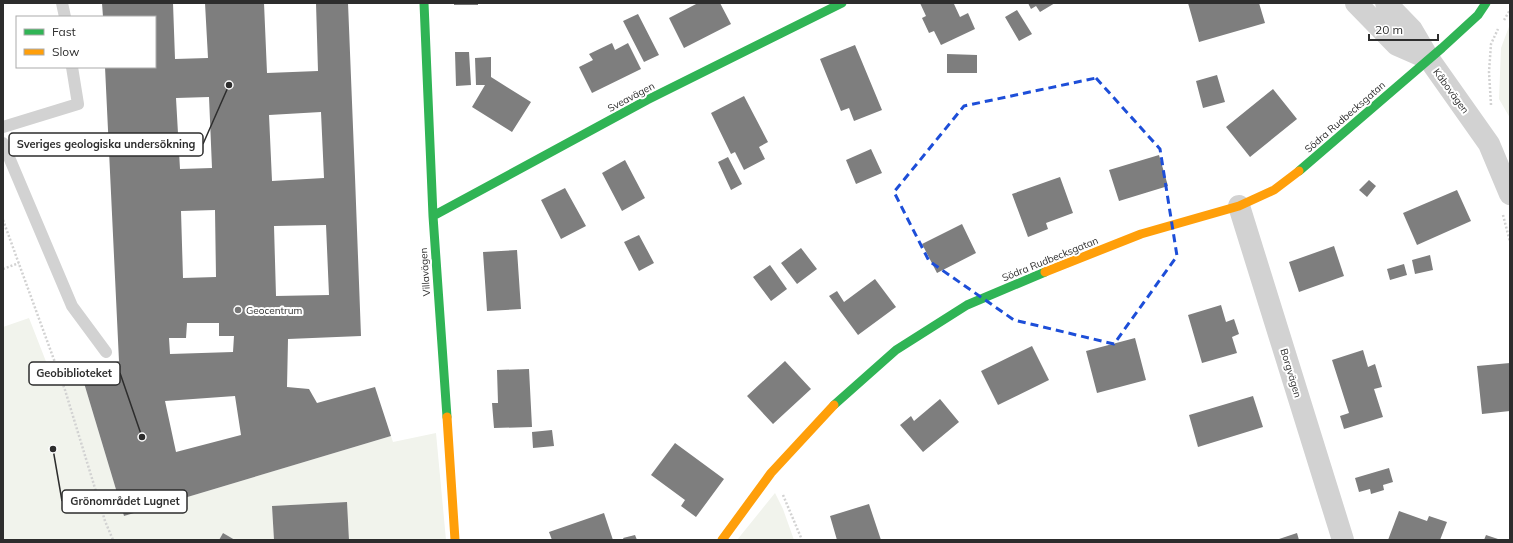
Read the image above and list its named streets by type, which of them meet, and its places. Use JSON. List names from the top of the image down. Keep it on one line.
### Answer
{"streets":{"street":["Kåbovägen","Sveavägen","Södra Rudbecksgatan","Villavägen","Borgvägen"]},"crossings":[["Kåbovägen","Södra Rudbecksgatan"],["Sveavägen","Villavägen"],["Södra Rudbecksgatan","Borgvägen"]],"places":["Sveriges geologiska undersökning","Geocentrum","Geobiblioteket","Grönområdet Lugnet"],"legend":["Fast","Slow"],"scale_bar":"20 m"}
